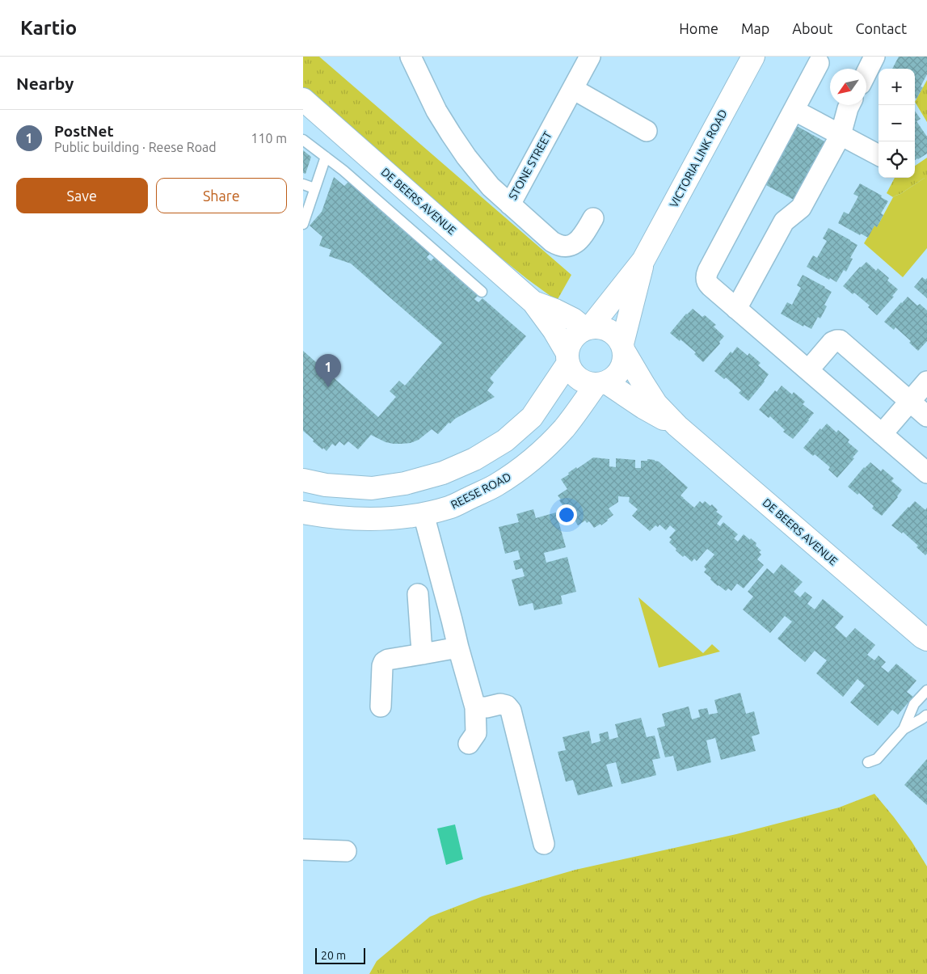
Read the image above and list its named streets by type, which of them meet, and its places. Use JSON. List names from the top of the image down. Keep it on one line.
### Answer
{"streets":{"street":["VICTORIA LINK ROAD","STONE STREET","DE BEERS AVENUE","REESE ROAD"]},"crossings":[["VICTORIA LINK ROAD","DE BEERS AVENUE"],["VICTORIA LINK ROAD","REESE ROAD"],["DE BEERS AVENUE","REESE ROAD"]],"scale_bar":"20 m","north":"bottom left","page":{"header":"Kartio","nav":["Home","Map","About","Contact"],"heading":"Nearby","map_buttons":["+","−"],"list":[{"mark":"1","name":"PostNet","note":"Public building · Reese Road","value":"110 m"}],"buttons":["Save","Share"],"pins":"1","scale":"20 m"}}
